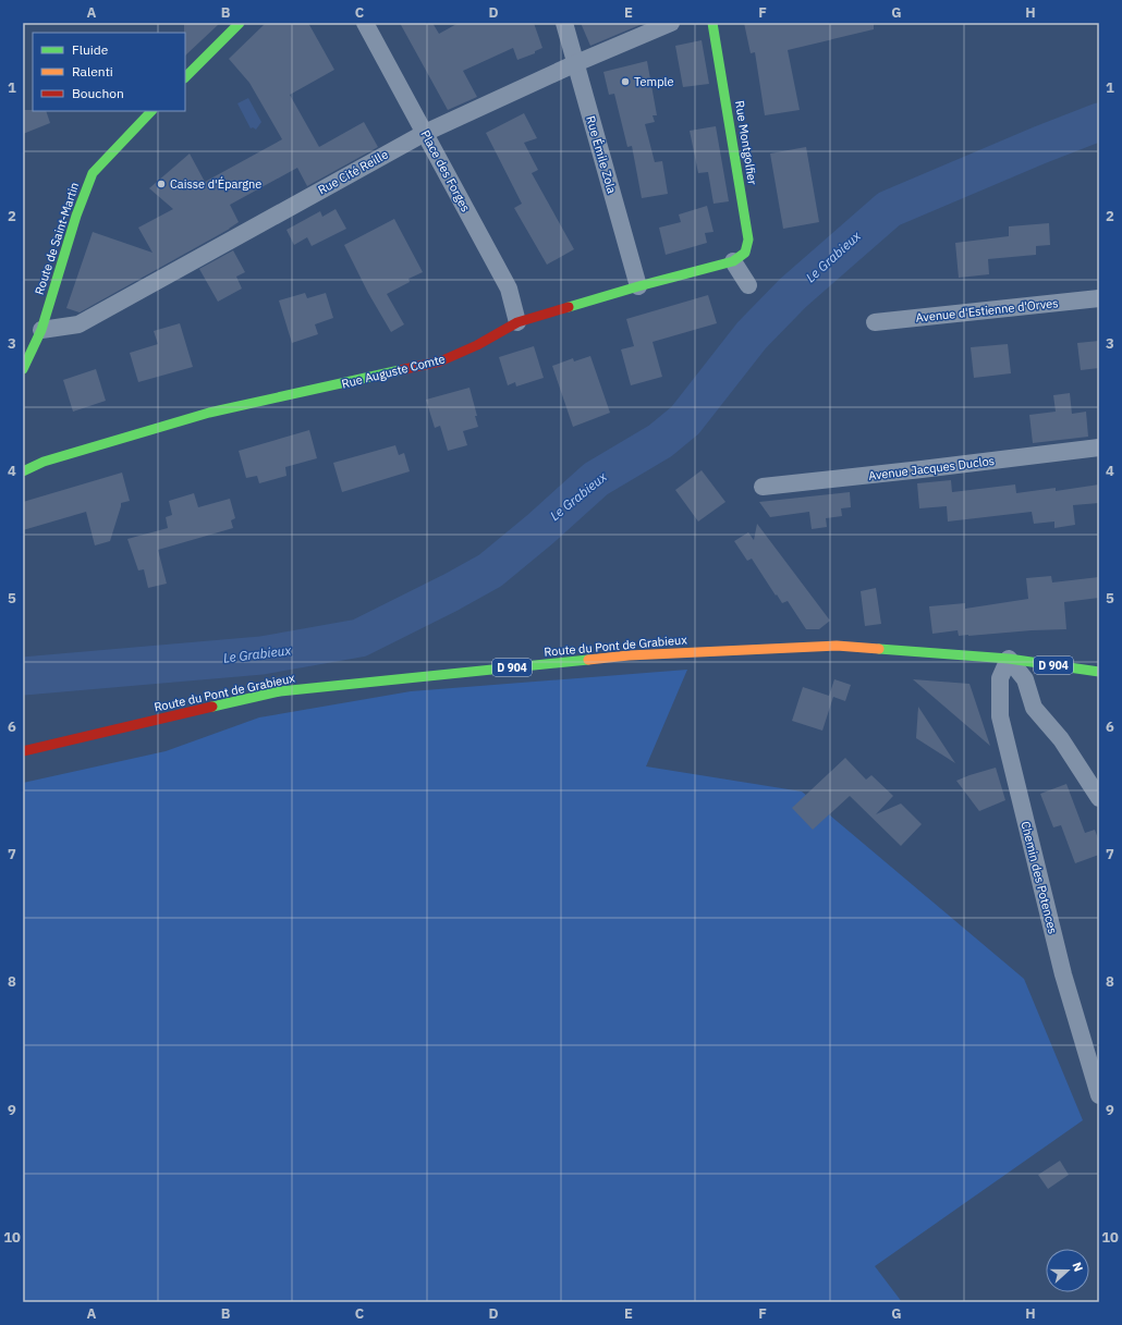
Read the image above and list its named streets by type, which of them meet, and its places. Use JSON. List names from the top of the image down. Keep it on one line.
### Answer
{"streets":{"main road":["Rue Montgolfier","Route de Saint-Martin","Rue Auguste Comte","Route du Pont de Grabieux","D 904"],"street":["Rue Émile Zola","Place des Forges","Rue Cité Reille","Avenue d'Estienne d'Orves","Avenue Jacques Duclos","Chemin des Potences"]},"crossings":[["Rue Montgolfier","Rue Auguste Comte"],["Rue Émile Zola","Rue Cité Reille"],["Rue Émile Zola","Rue Auguste Comte"],["Place des Forges","Rue Cité Reille"],["Place des Forges","Rue Auguste Comte"],["Rue Cité Reille","Route de Saint-Martin"],["Route du Pont de Grabieux","D 904"],["Route du Pont de Grabieux","Chemin des Potences"],["D 904","Chemin des Potences"]],"water":["Le Grabieux"],"places":["Temple","Caisse d'Épargne"],"legend":["Fluide","Ralenti","Bouchon"],"north":"right","grid":{"columns":["A","B","C","D","E","F","G","H"],"rows":["1","2","3","4","5","6","7","8","9","10"]}}
